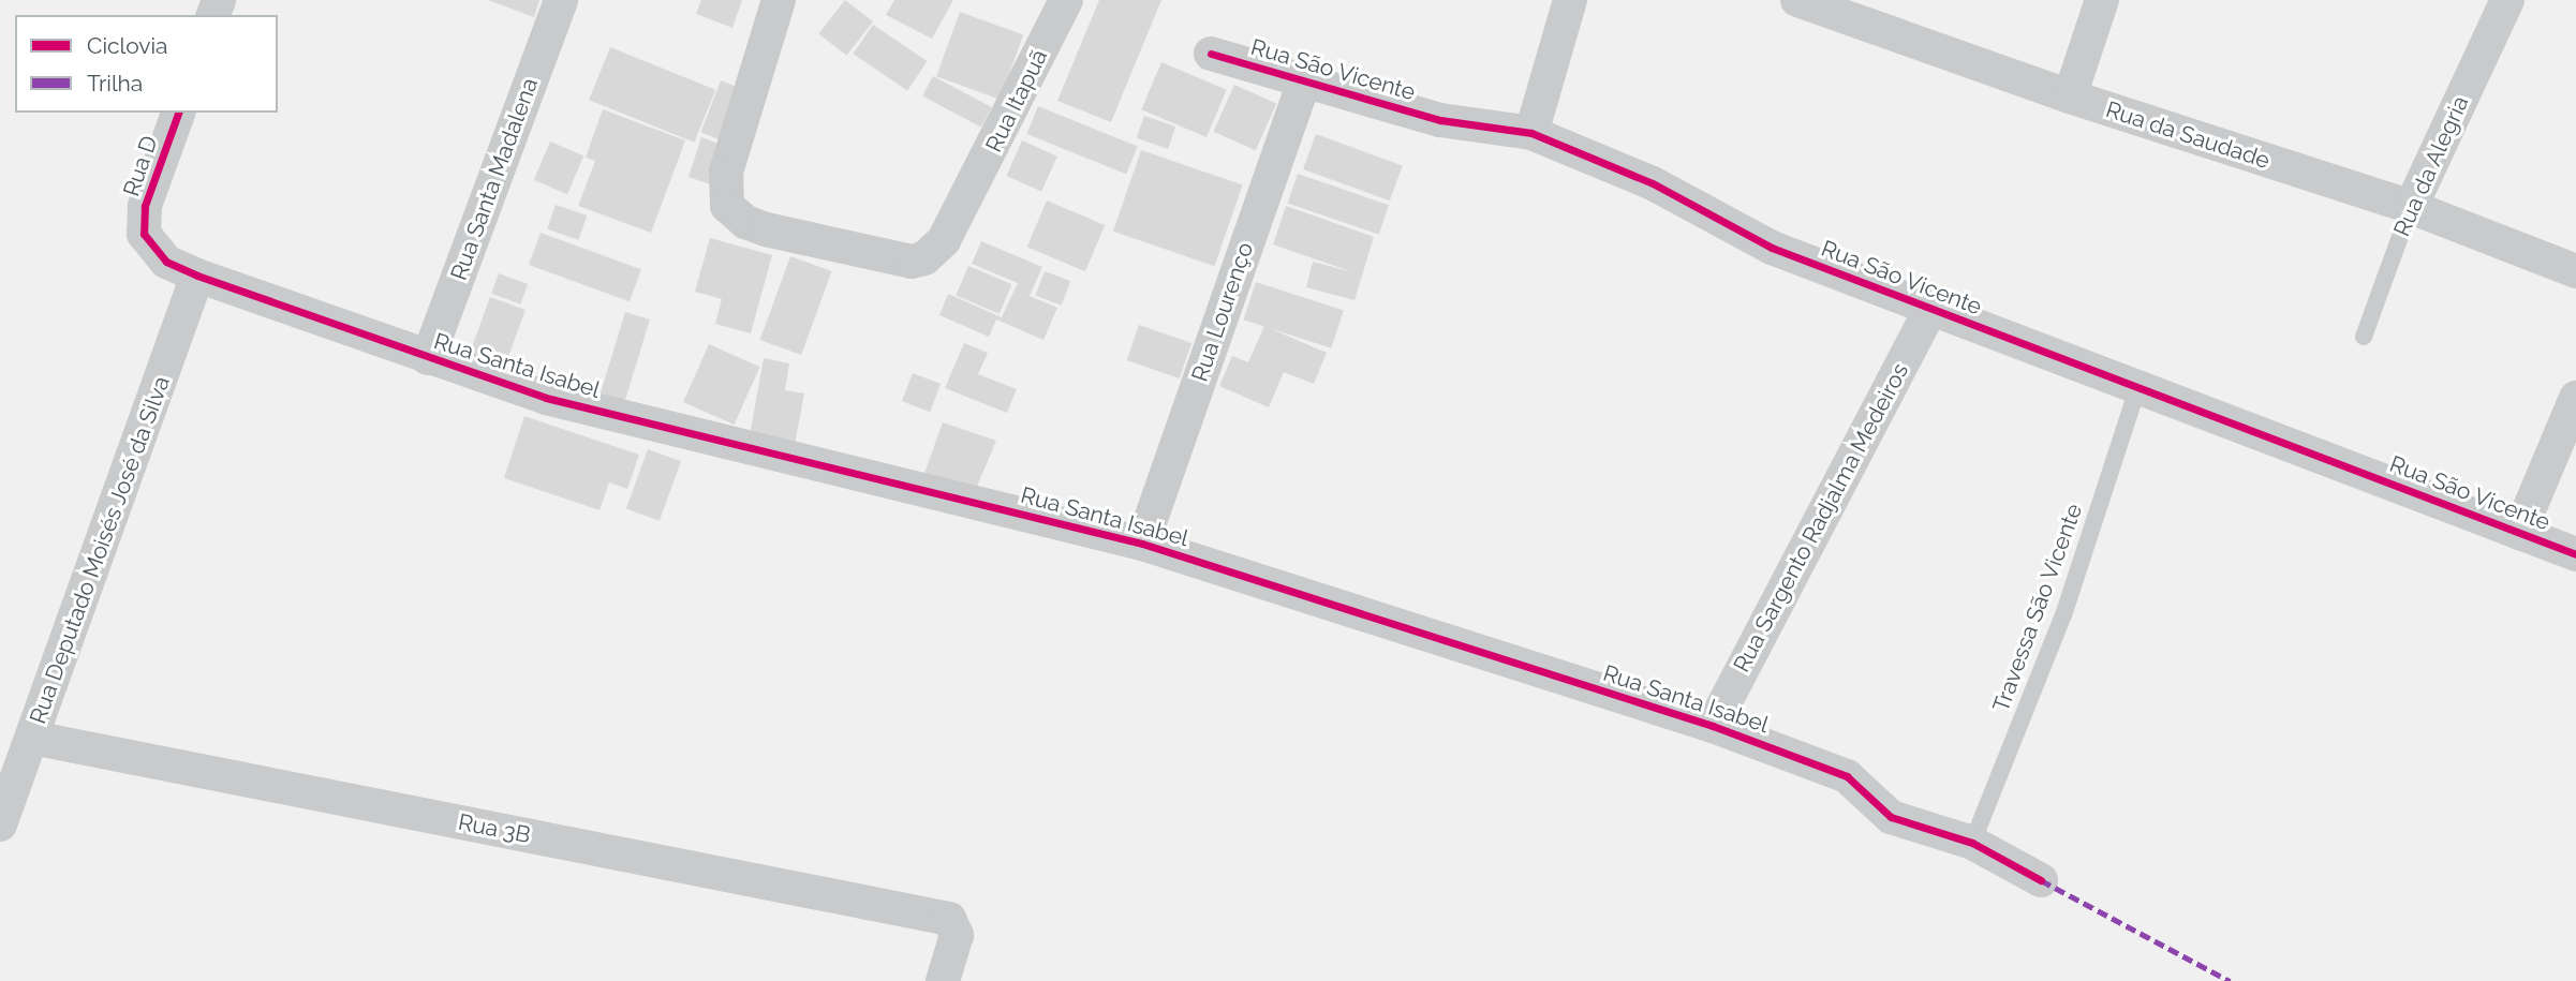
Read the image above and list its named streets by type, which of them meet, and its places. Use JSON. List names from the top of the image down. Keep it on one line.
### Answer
{"streets":{"street":["Rua São Vicente","Rua Itapuã","Rua da Saudade","Rua D","Rua da Alegria","Rua Santa Madalena","Rua Lourenço","Rua Santa Isabel","Rua Sargento Radjalma Medeiros","Rua Deputado Moisés José da Silva","Rua 3B"],"lane":["Travessa São Vicente"]},"crossings":[["Rua São Vicente","Rua Lourenço"],["Rua São Vicente","Rua Sargento Radjalma Medeiros"],["Rua São Vicente","Travessa São Vicente"],["Rua da Saudade","Rua da Alegria"],["Rua D","Rua Santa Isabel"],["Rua Santa Madalena","Rua Santa Isabel"],["Rua Lourenço","Rua Santa Isabel"],["Rua Santa Isabel","Rua Sargento Radjalma Medeiros"],["Rua Santa Isabel","Rua Deputado Moisés José da Silva"],["Rua Santa Isabel","Travessa São Vicente"],["Rua Deputado Moisés José da Silva","Rua 3B"]],"legend":["Ciclovia","Trilha"]}
